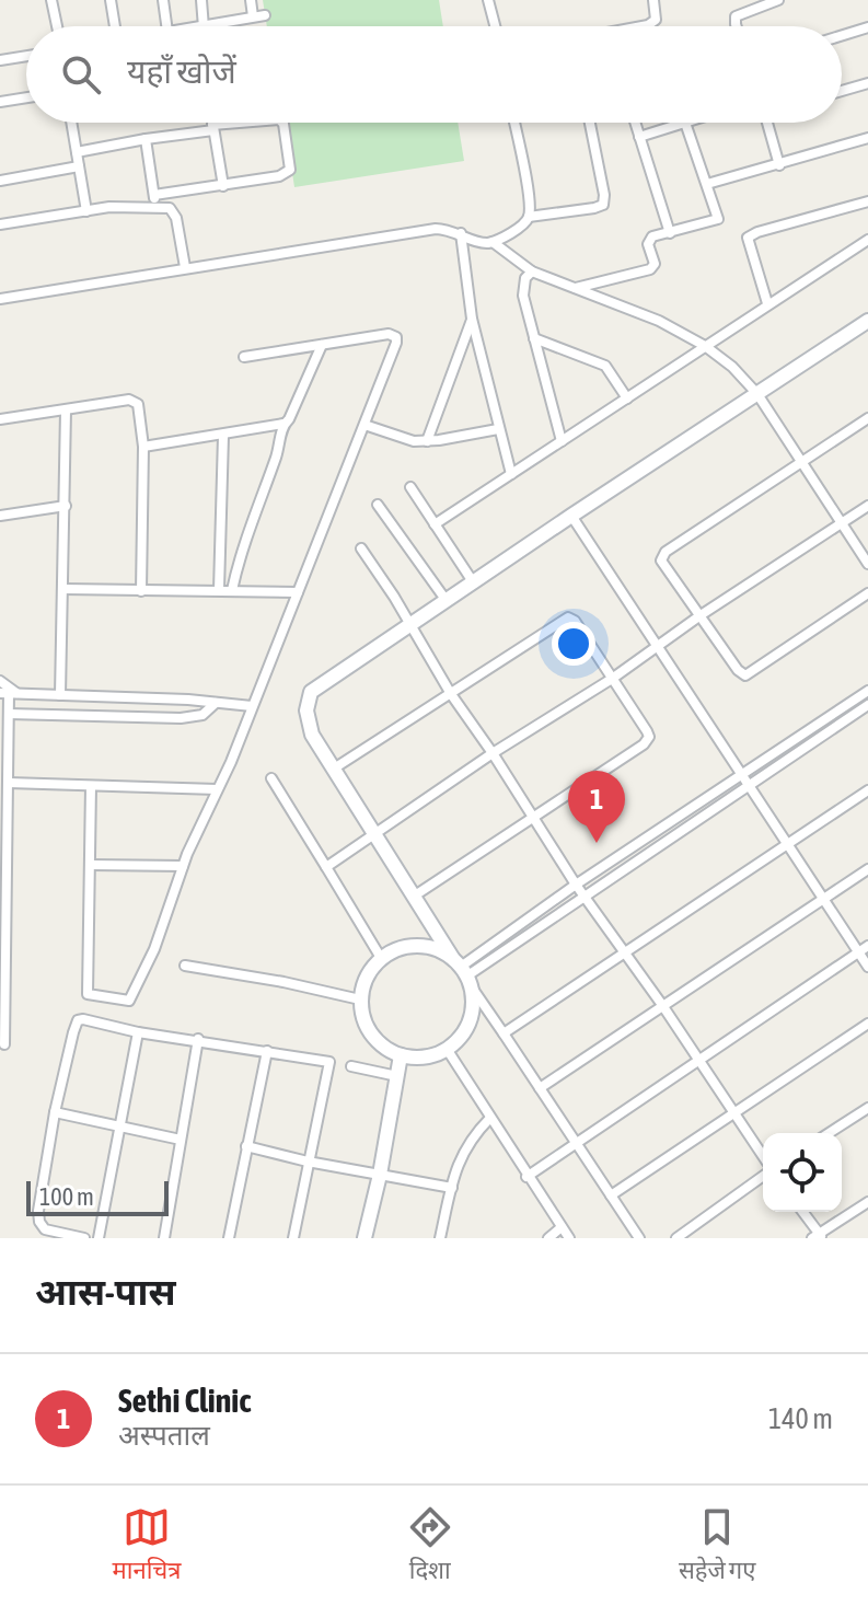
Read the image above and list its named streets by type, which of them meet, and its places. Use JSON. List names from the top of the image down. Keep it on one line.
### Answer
{"scale_bar":"100 m","page":{"search":"यहाँ खोजें","pins":"1","scale":"100 m","heading":"आस-पास","list":[{"mark":"1","name":"Sethi Clinic","note":"अस्पताल","value":"140 m"}],"nav":["मानचित्र","दिशा","सहेजे गए"]}}
